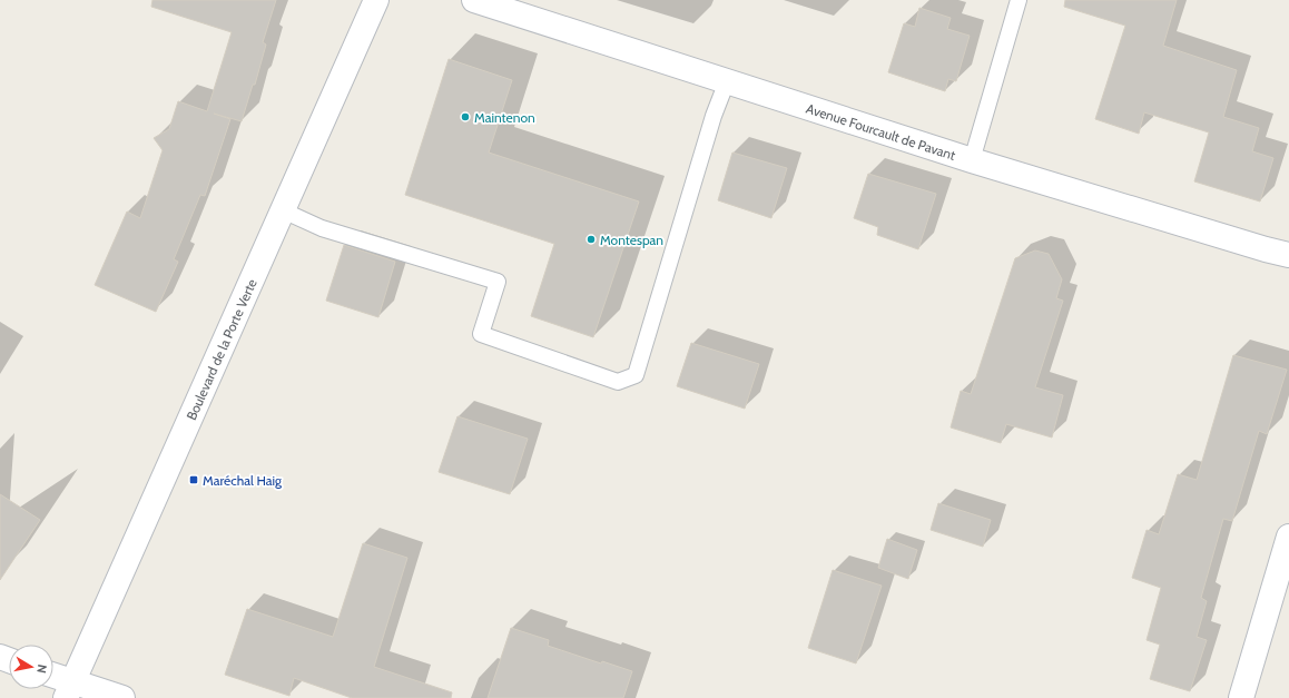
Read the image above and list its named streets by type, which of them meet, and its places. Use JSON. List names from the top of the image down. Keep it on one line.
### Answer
{"streets":{"street":["Avenue Fourcault de Pavant","Boulevard de la Porte Verte"]},"places":{"other":["Maintenon","Montespan"],"transit":["Maréchal Haig"]},"north":"right"}
